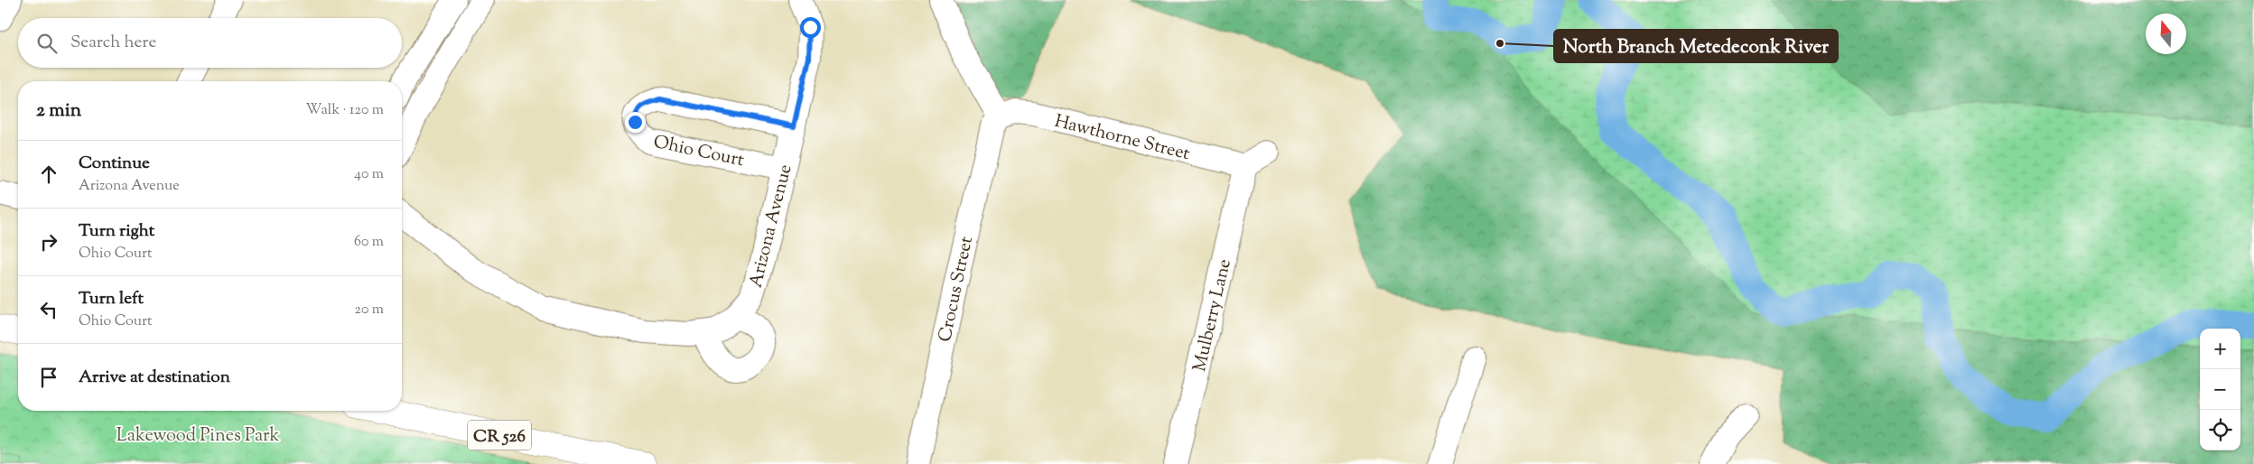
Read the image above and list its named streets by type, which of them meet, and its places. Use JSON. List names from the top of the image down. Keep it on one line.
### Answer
{"streets":{"main road":["CR 526"],"street":["Hawthorne Street","Ohio Court","Arizona Avenue","Crocus Street","Mulberry Lane"]},"crossings":[["Hawthorne Street","Crocus Street"],["Hawthorne Street","Mulberry Lane"],["Ohio Court","Arizona Avenue"]],"parks":["Lakewood Pines Park"],"places":["North Branch Metedeconk River"],"north":"top","page":{"search":"Search here","heading":["2 min","Walk · 120 m"],"list":[["Continue","Arizona Avenue","40 m"],["Turn right","Ohio Court","60 m"],["Turn left","Ohio Court","20 m"],"Arrive at destination"],"map_buttons":["+","−"]}}
